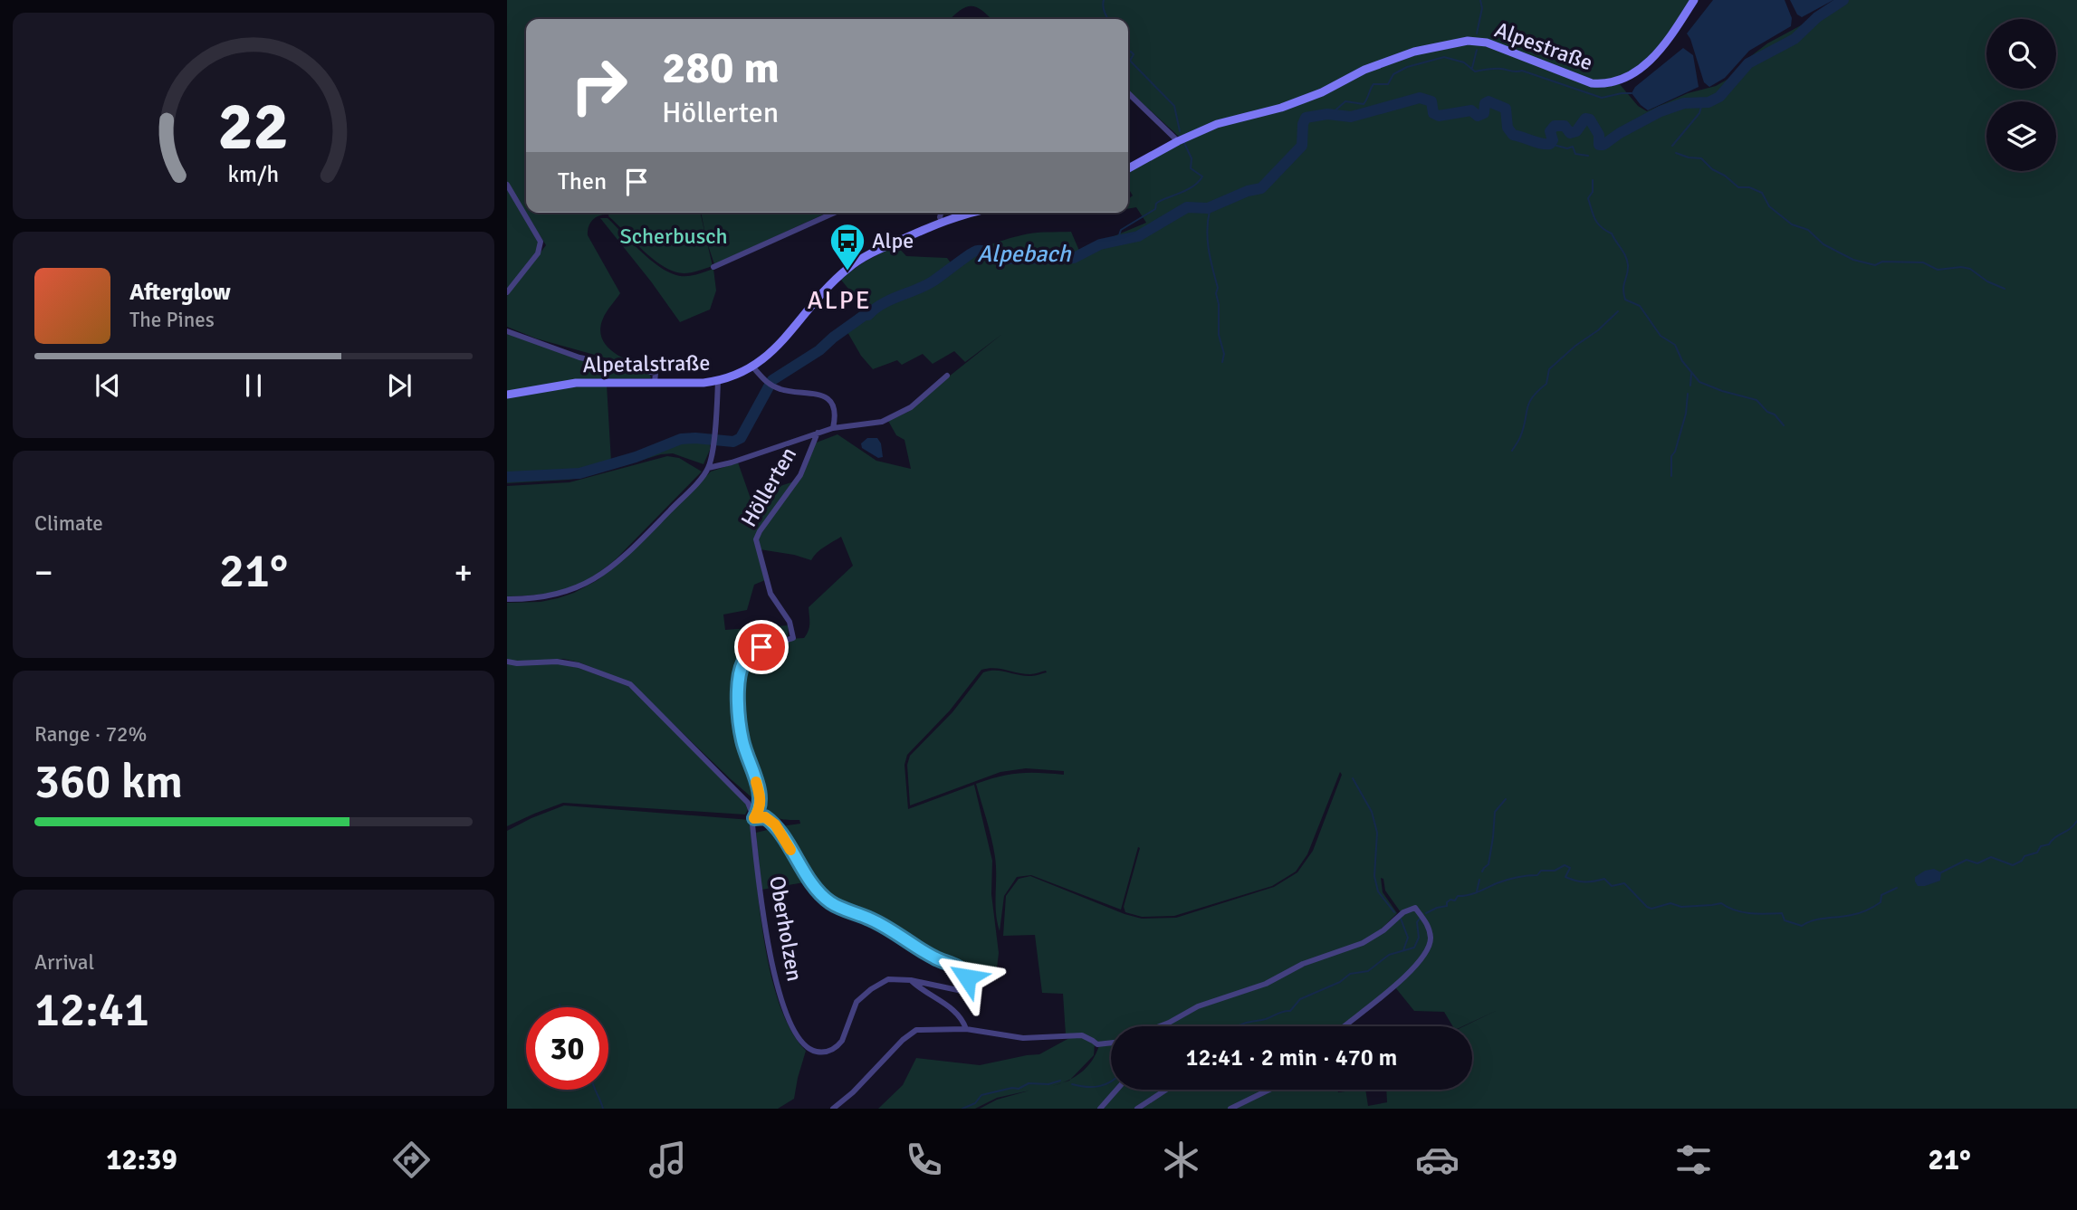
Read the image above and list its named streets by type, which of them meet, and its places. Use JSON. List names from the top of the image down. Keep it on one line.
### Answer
{"streets":{"main road":["Alpestraße","Alpetalstraße"],"street":["Höllerten","Oberholzen"]},"crossings":[["Höllerten","Oberholzen"]],"districts":["ALPE"],"water":["Alpebach"],"parks":["Scherbusch"],"places":{"bus stop":["Alpe"]},"page":{"turn":["280 m","Höllerten"],"then":"Then","song":["Afterglow","The Pines"],"tile":["Climate",["Range · 72%","360 km"],["Arrival","12:41"]],"heat":["−","21°","+"],"limit":"30","trip":"12:41 · 2 min · 470 m","tabs":["12:39","21°"],"gauge":["22","km/h"]}}
